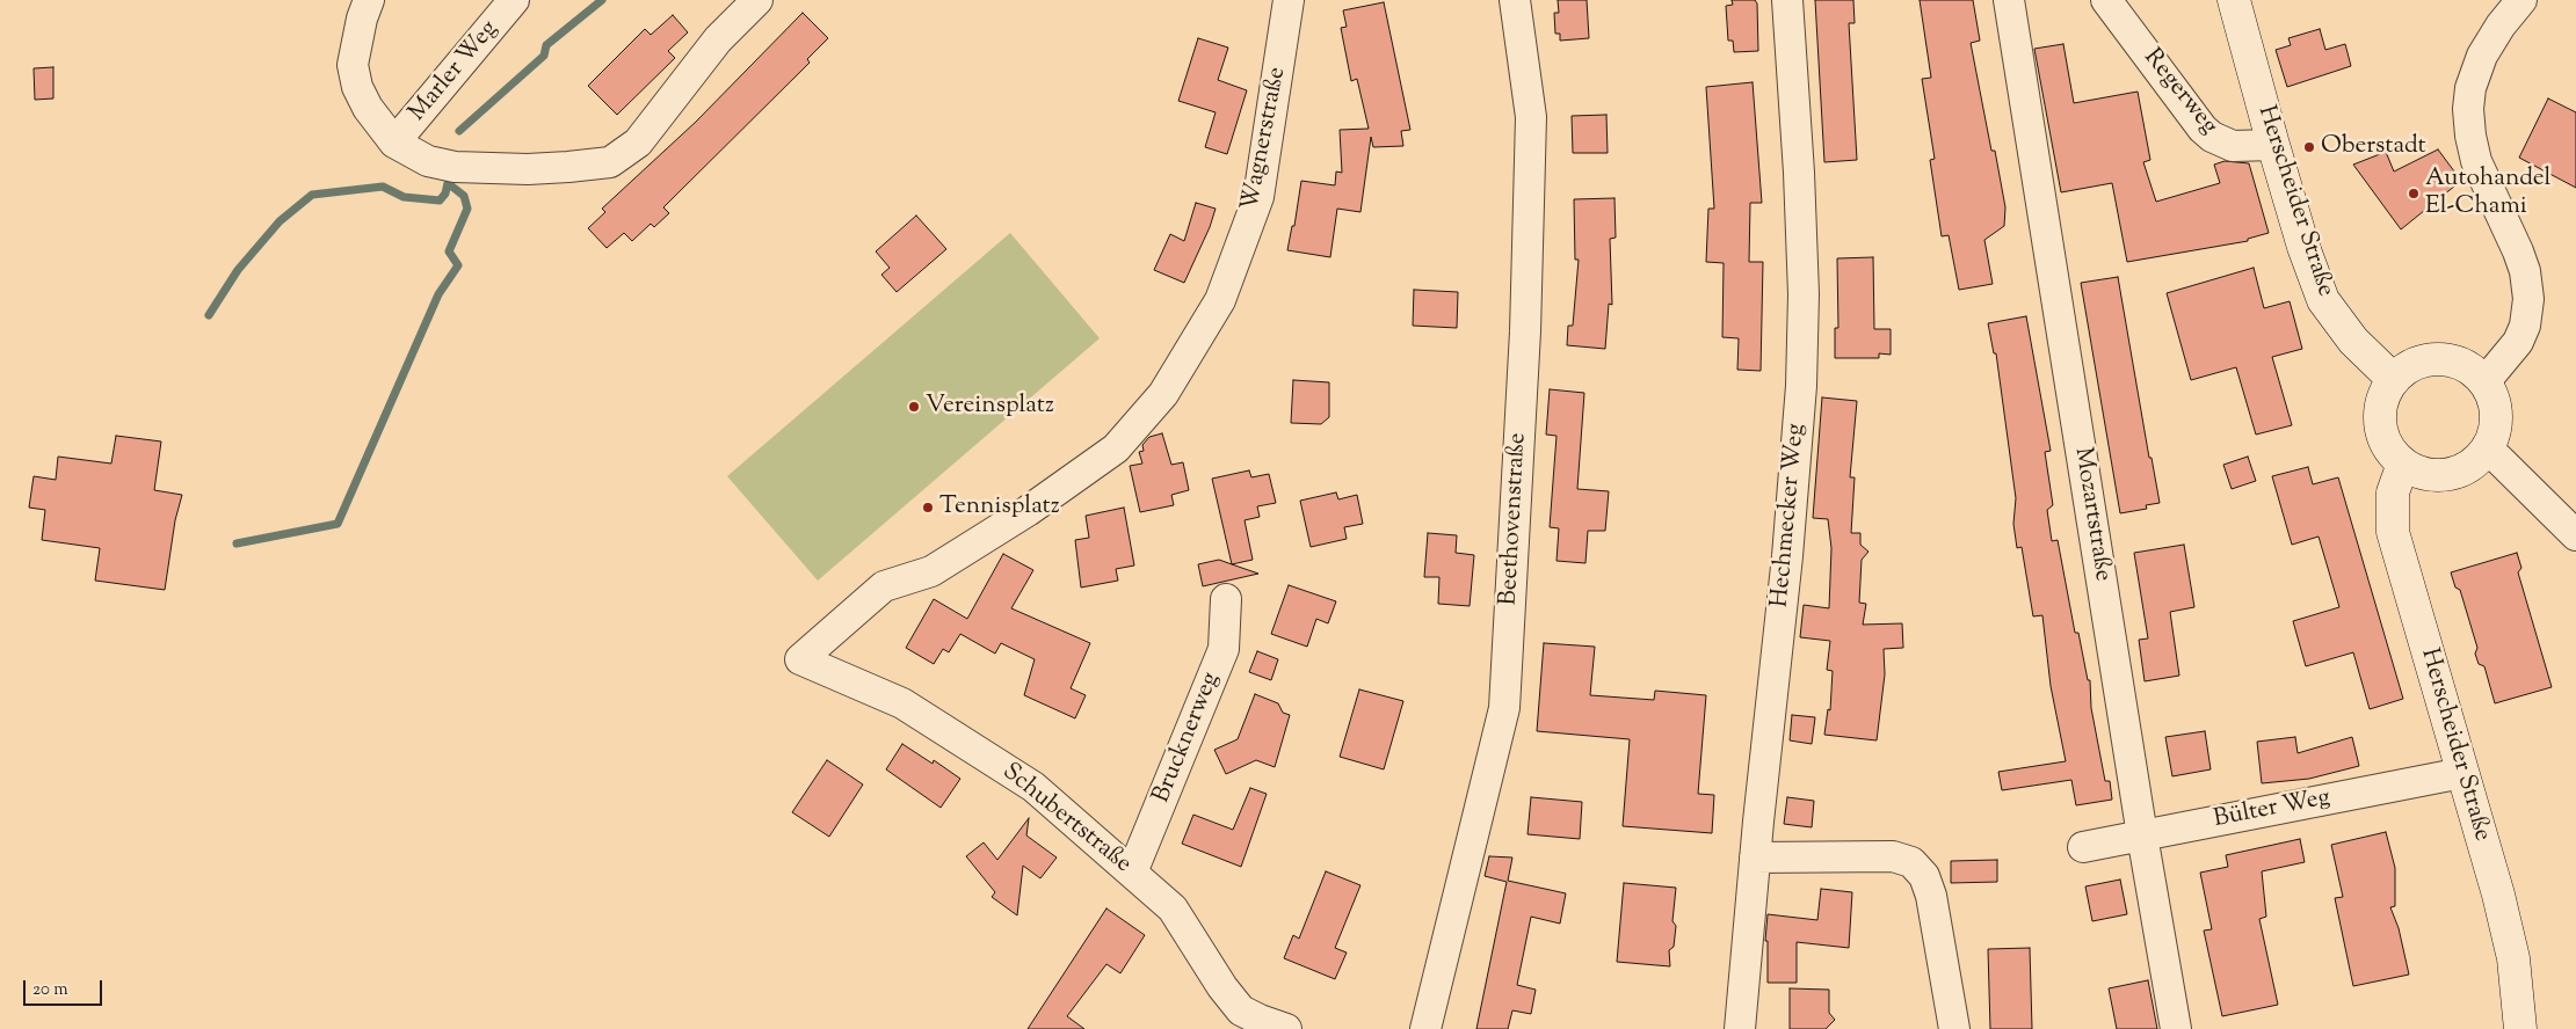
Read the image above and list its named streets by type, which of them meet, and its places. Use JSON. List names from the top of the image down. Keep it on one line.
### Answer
{"streets":{"main road":["Herscheider Straße"],"street":["Marler Weg","Regerweg","Wagnerstraße","Mozartstraße","Hechmecker Weg","Beethovenstraße","Brucknerweg","Bülter Weg","Schubertstraße"]},"crossings":[["Regerweg","Herscheider Straße"],["Wagnerstraße","Schubertstraße"],["Herscheider Straße","Bülter Weg"],["Mozartstraße","Bülter Weg"],["Brucknerweg","Schubertstraße"]],"places":["Oberstadt","Autohandel El-Chami","Vereinsplatz","Tennisplatz"],"scale_bar":"20 m"}
